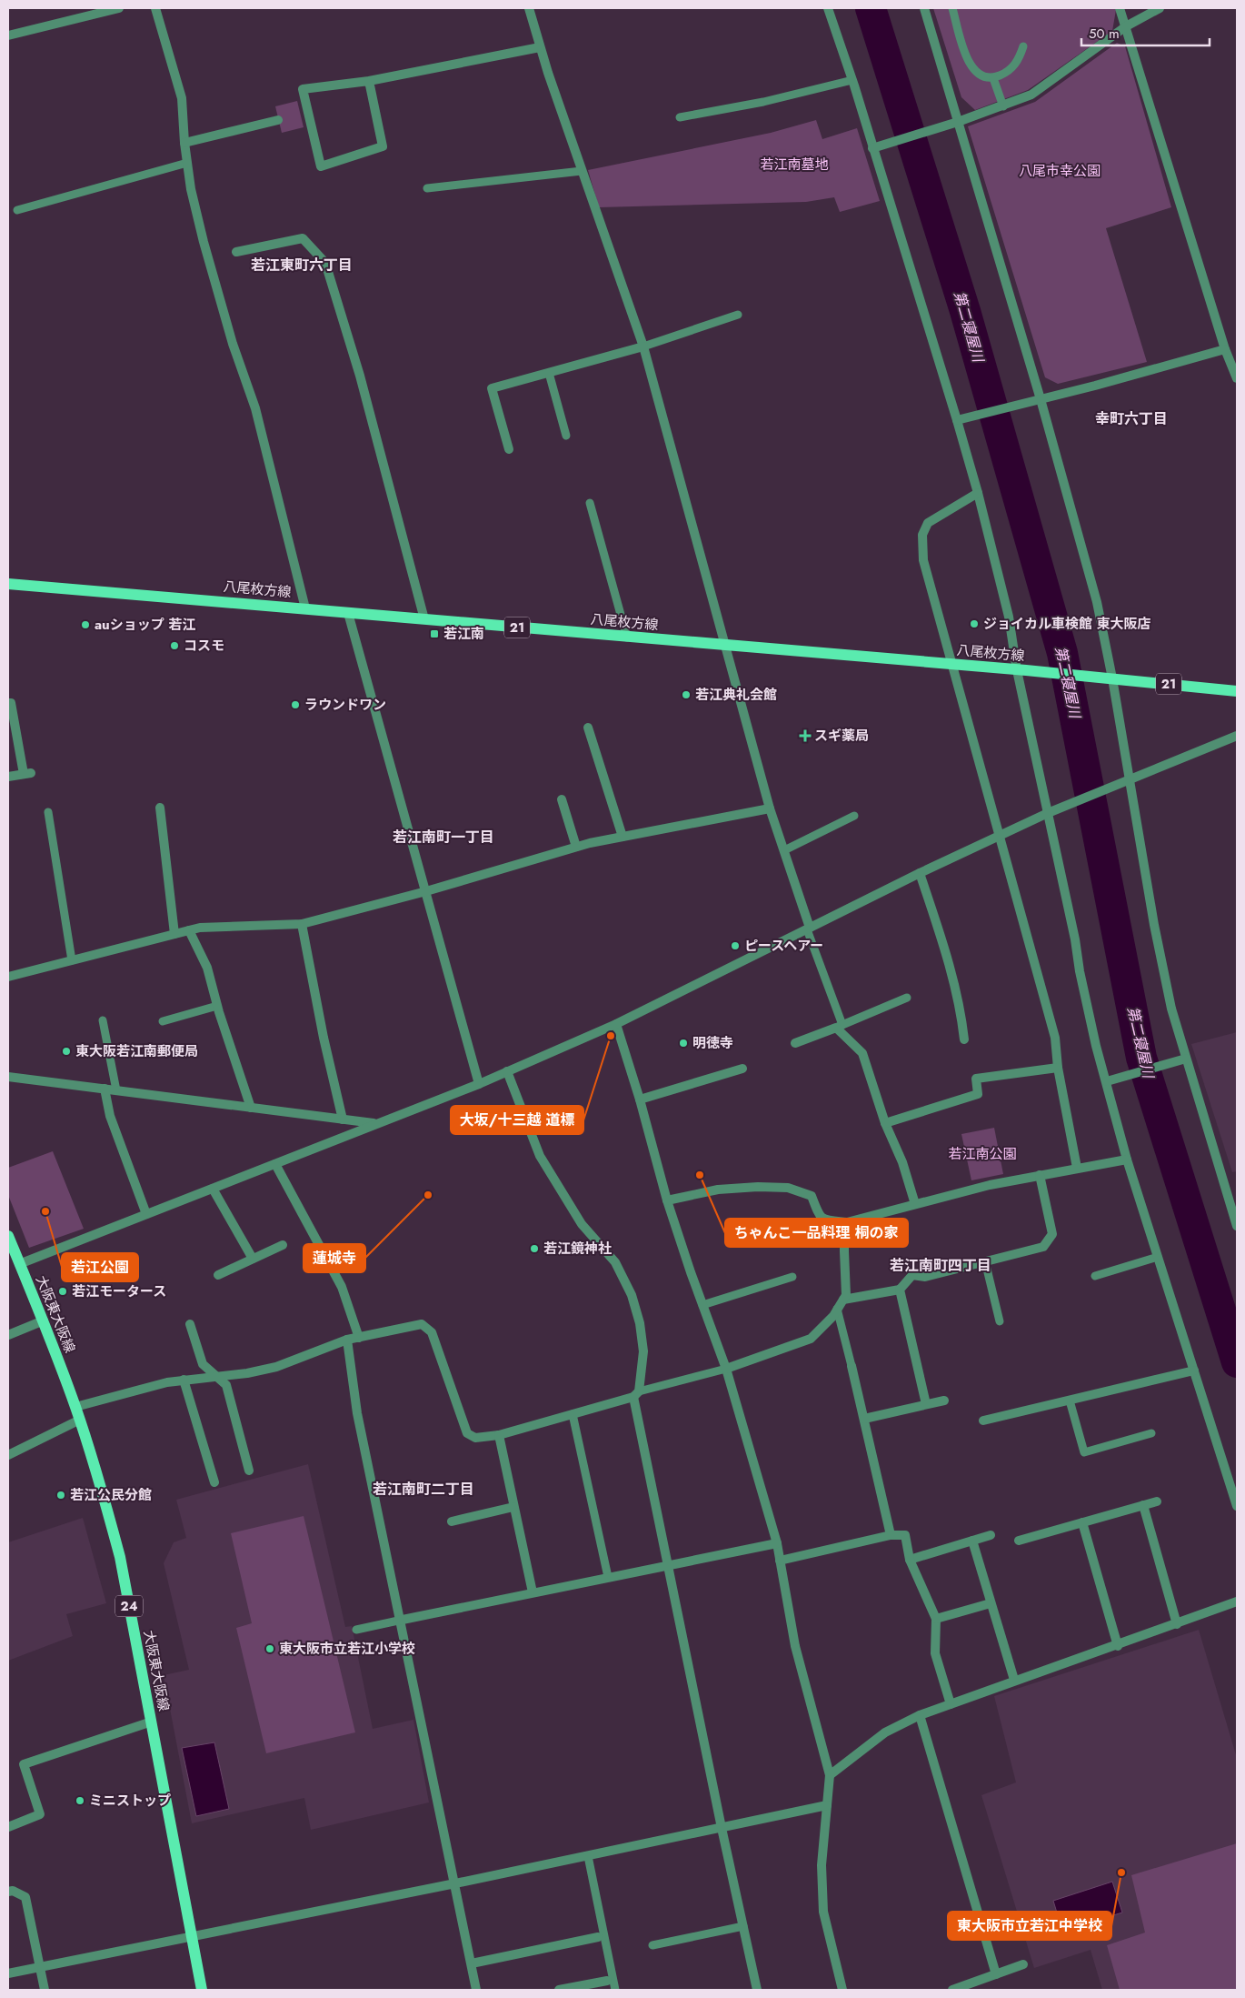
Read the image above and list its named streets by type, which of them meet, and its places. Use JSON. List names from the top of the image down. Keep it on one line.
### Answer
{"streets":{"main road":["八尾枚方線","21","大阪東大阪線","24"]},"districts":["若江東町六丁目","幸町六丁目","若江南町一丁目","若江南町四丁目","若江南町二丁目"],"water":["第二寝屋川"],"parks":["若江南墓地","八尾市幸公園","若江南公園"],"places":{"other":["ジョイカル車検館 東大阪店","auショップ 若江","コスモ","若江典礼会館","ラウンドワン","ピースヘアー","大坂/十三越 道標","明徳寺","東大阪若江南郵便局","ちゃんこ一品料理 桐の家","蓮城寺","若江公園","若江鏡神社","若江モータース","若江公民分館","東大阪市立若江小学校","ミニストップ","東大阪市立若江中学校"],"transit":["若江南"],"health":["スギ薬局"]},"scale_bar":"50 m"}
